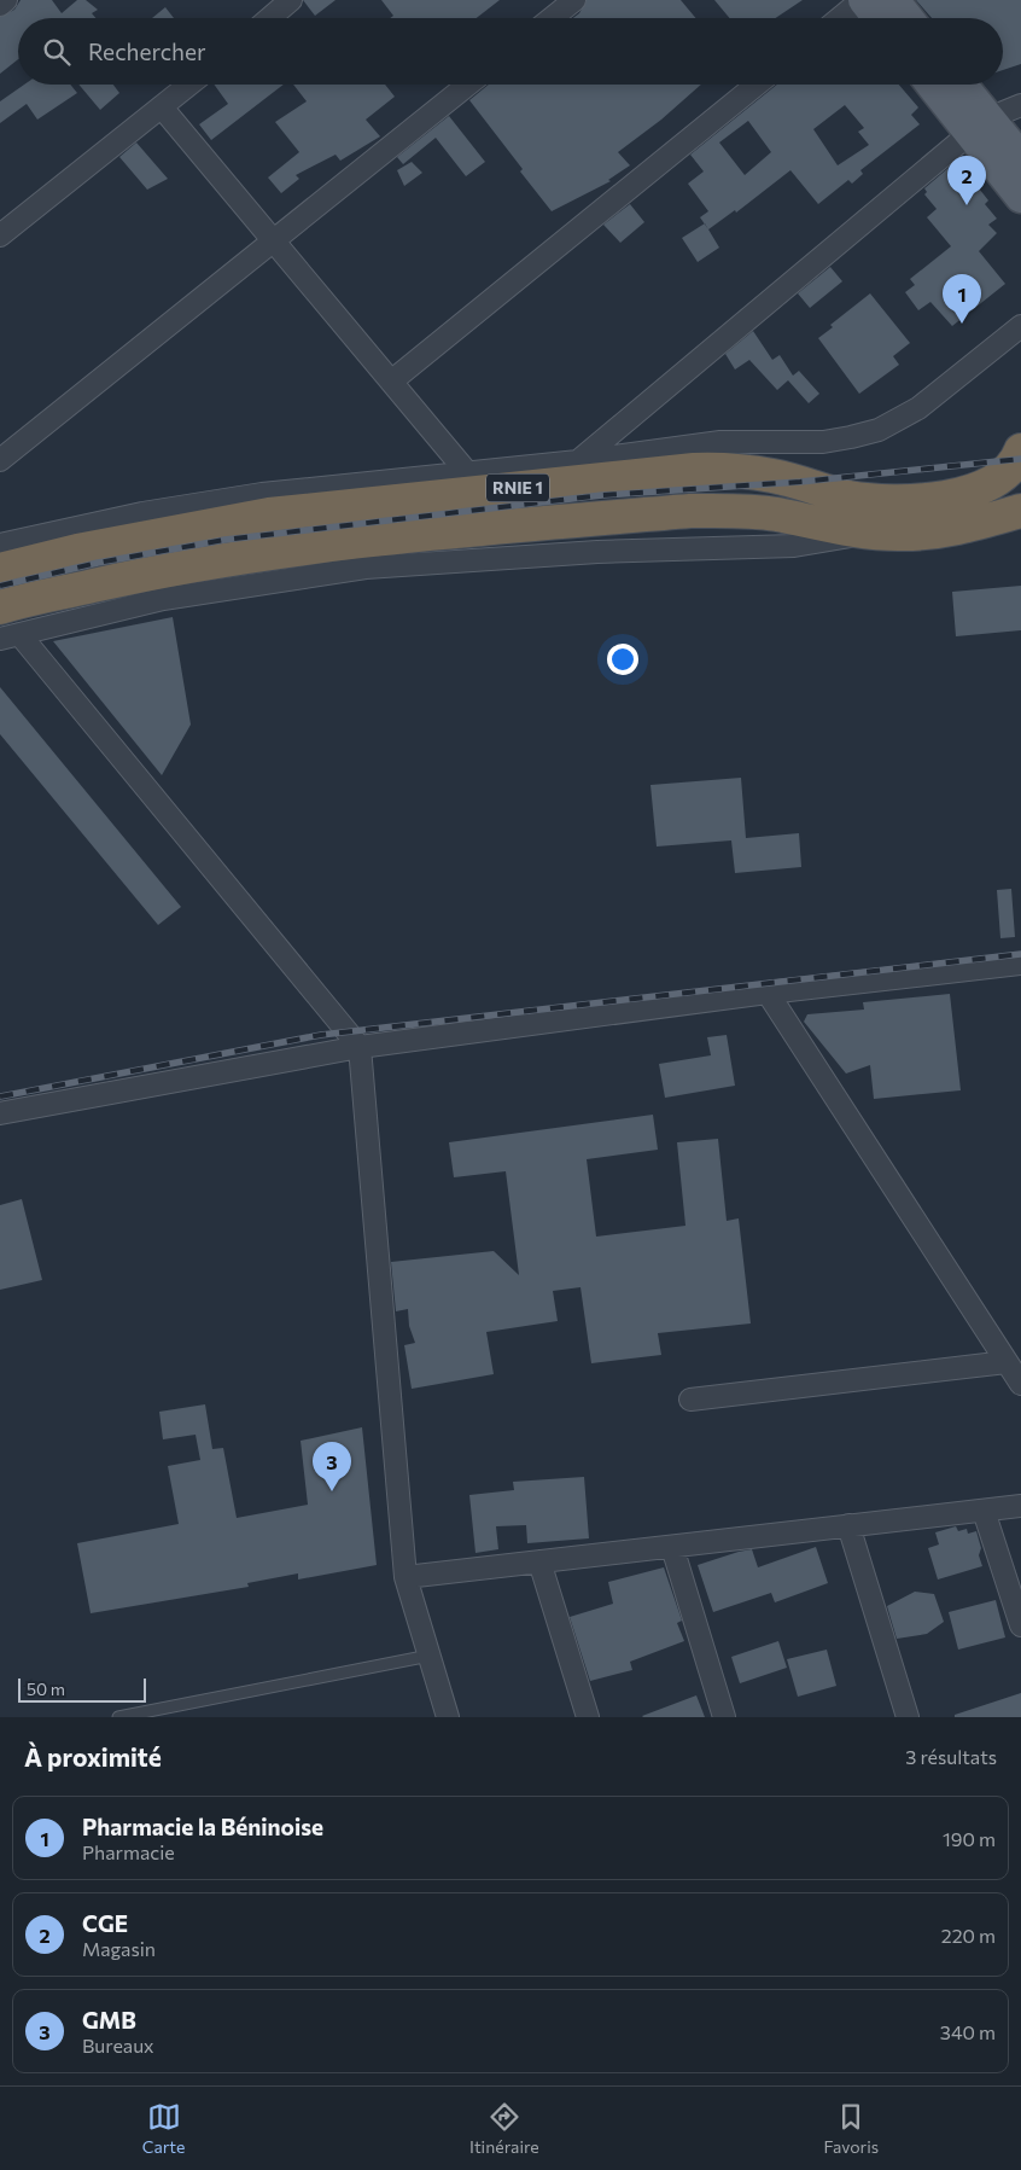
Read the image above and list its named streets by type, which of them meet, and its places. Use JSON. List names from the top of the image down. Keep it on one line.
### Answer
{"streets":{"highway":["RNIE 1"]},"scale_bar":"50 m","page":{"search":"Rechercher","pins":["2","1","3"],"scale":"50 m","heading":["À proximité","3 résultats"],"list":[{"mark":"1","name":"Pharmacie la Béninoise","note":"Pharmacie","value":"190 m"},{"mark":"2","name":"CGE","note":"Magasin","value":"220 m"},{"mark":"3","name":"GMB","note":"Bureaux","value":"340 m"}],"nav":["Carte","Itinéraire","Favoris"]}}
